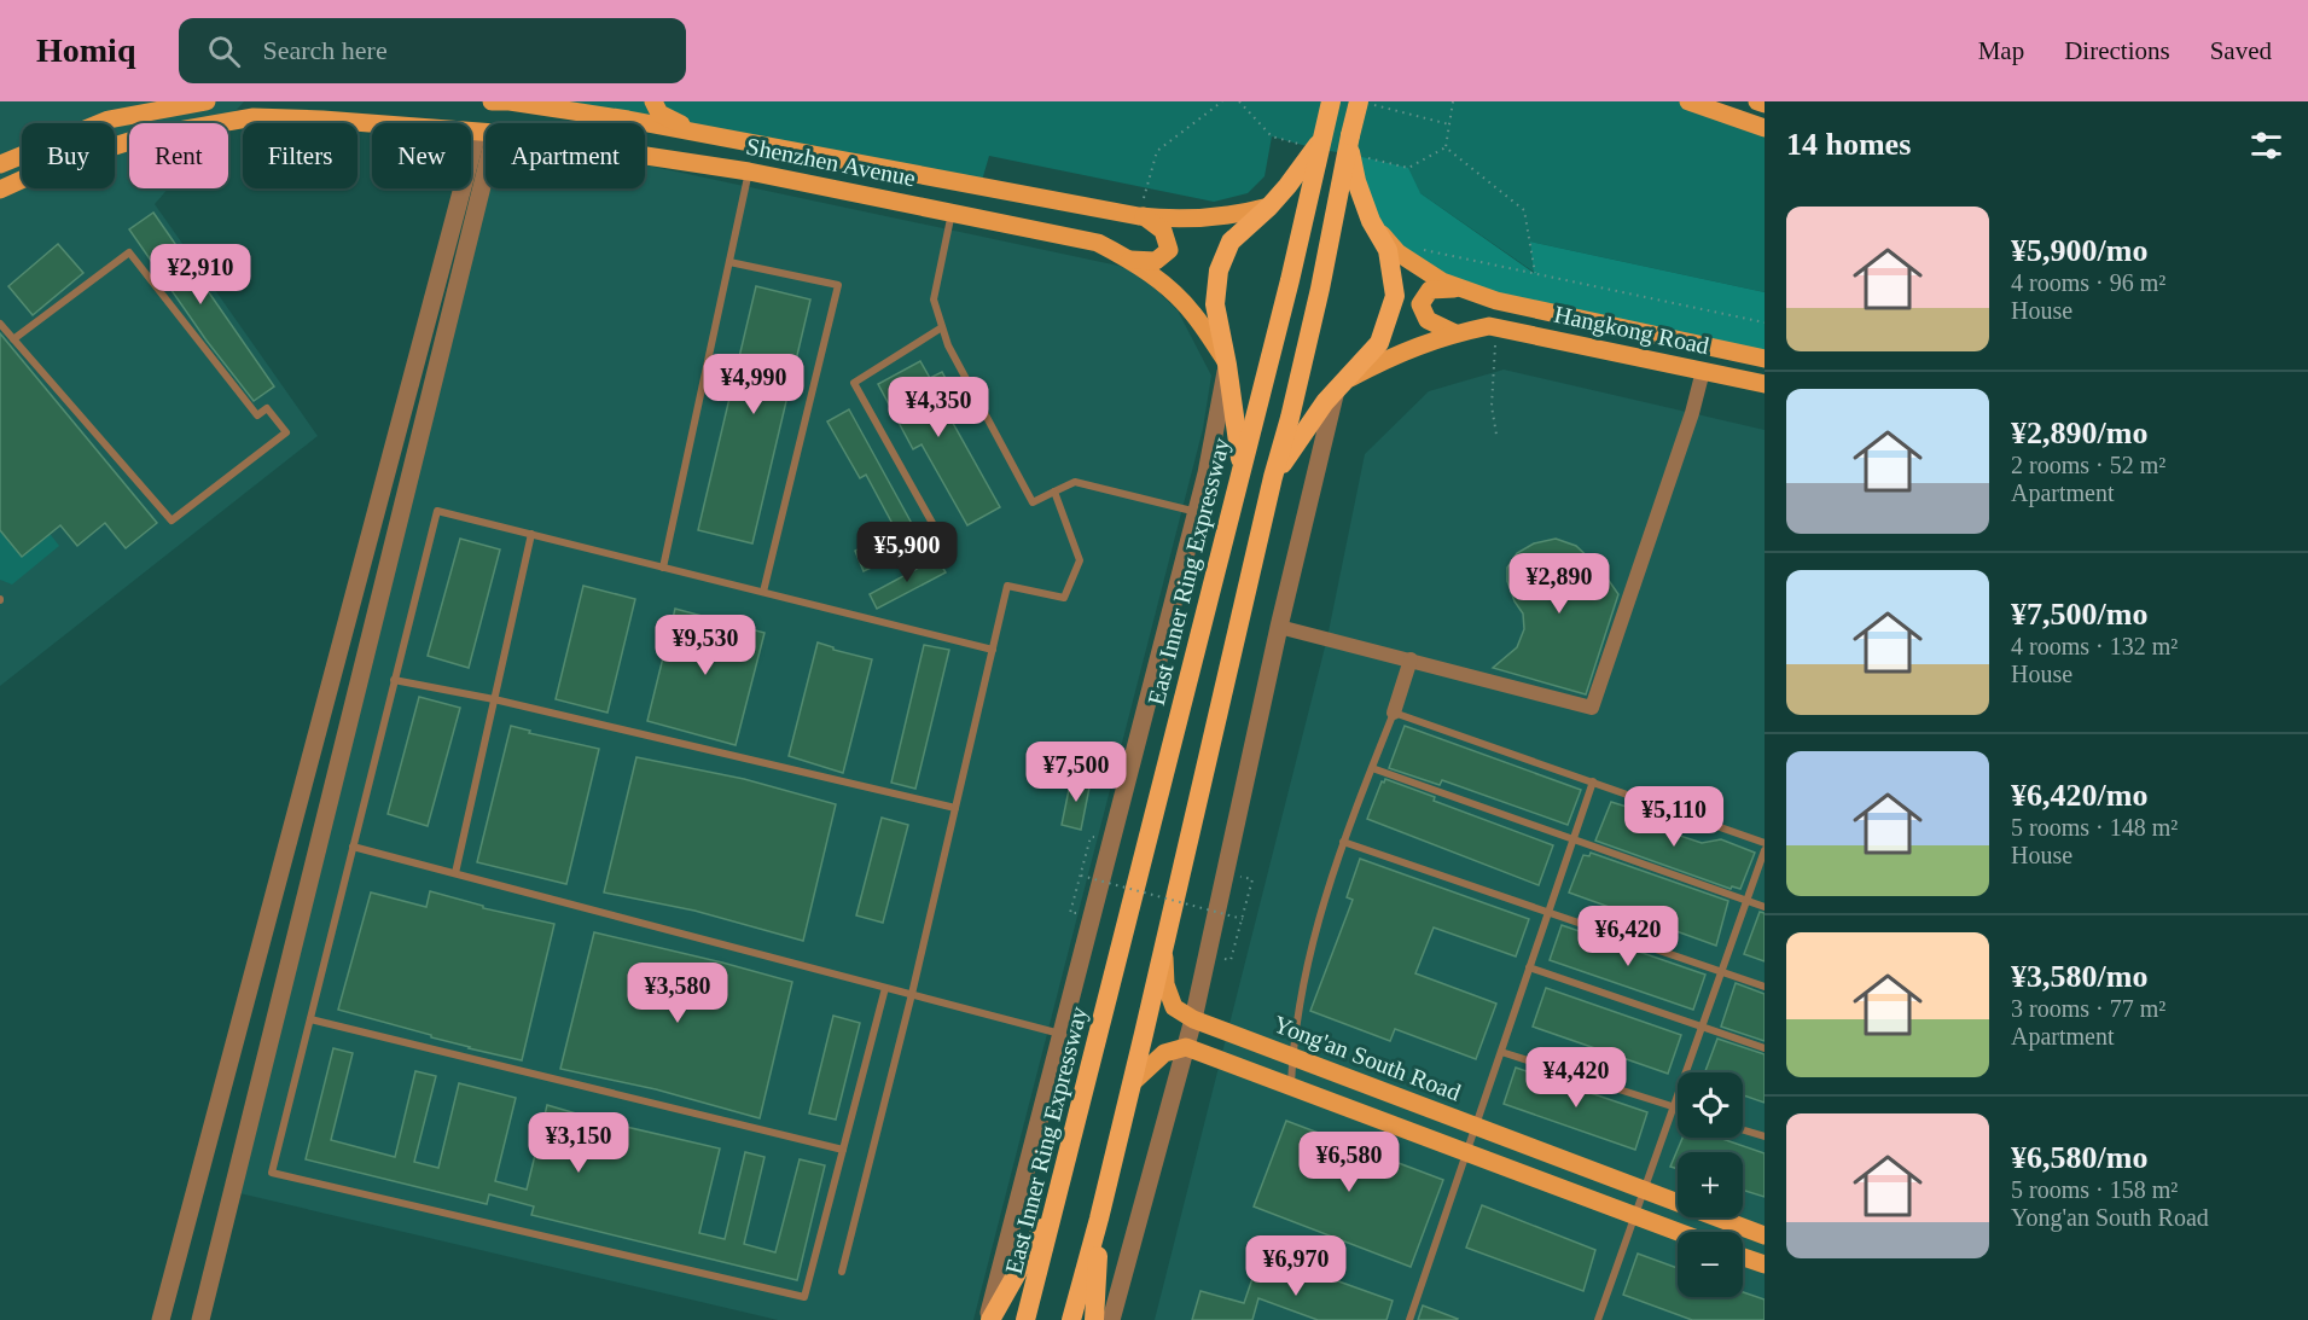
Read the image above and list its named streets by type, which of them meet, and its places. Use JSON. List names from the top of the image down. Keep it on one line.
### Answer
{"streets":{"highway":["East Inner Ring Expressway"],"main road":["Shenzhen Avenue","Hangkong Road","Yong'an South Road"]},"page":{"header":"Homiq","search":"Search here","nav":["Map","Directions","Saved"],"heading":"14 homes","chip":["Buy","Rent","Filters","New","Apartment"],"list":[{"name":"¥5,900/mo","note":"4 rooms · 96 m² · House"},{"name":"¥2,890/mo","note":"2 rooms · 52 m² · Apartment"},{"name":"¥7,500/mo","note":"4 rooms · 132 m² · House"},{"name":"¥6,420/mo","note":"5 rooms · 148 m² · House"},{"name":"¥3,580/mo","note":"3 rooms · 77 m² · Apartment"},{"name":"¥6,580/mo","note":"5 rooms · 158 m² · Yong'an South Road"}],"price":["¥2,910","¥4,990","¥4,350","¥5,900","¥2,890","¥9,530","¥7,500","¥5,110","¥6,420","¥3,580","¥4,420","¥3,150","¥6,580","¥6,970"],"map_buttons":["+","−"]}}
